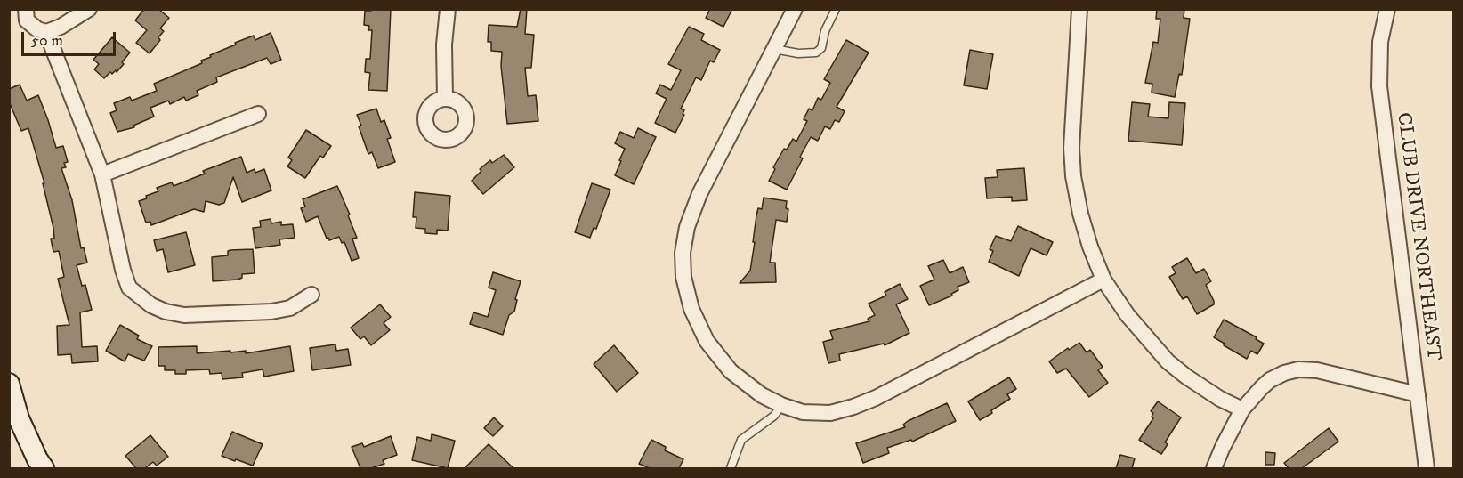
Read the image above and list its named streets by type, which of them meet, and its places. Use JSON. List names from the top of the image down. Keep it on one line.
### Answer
{"streets":{"street":["CLUB DRIVE NORTHEAST"]},"scale_bar":"50 m"}
